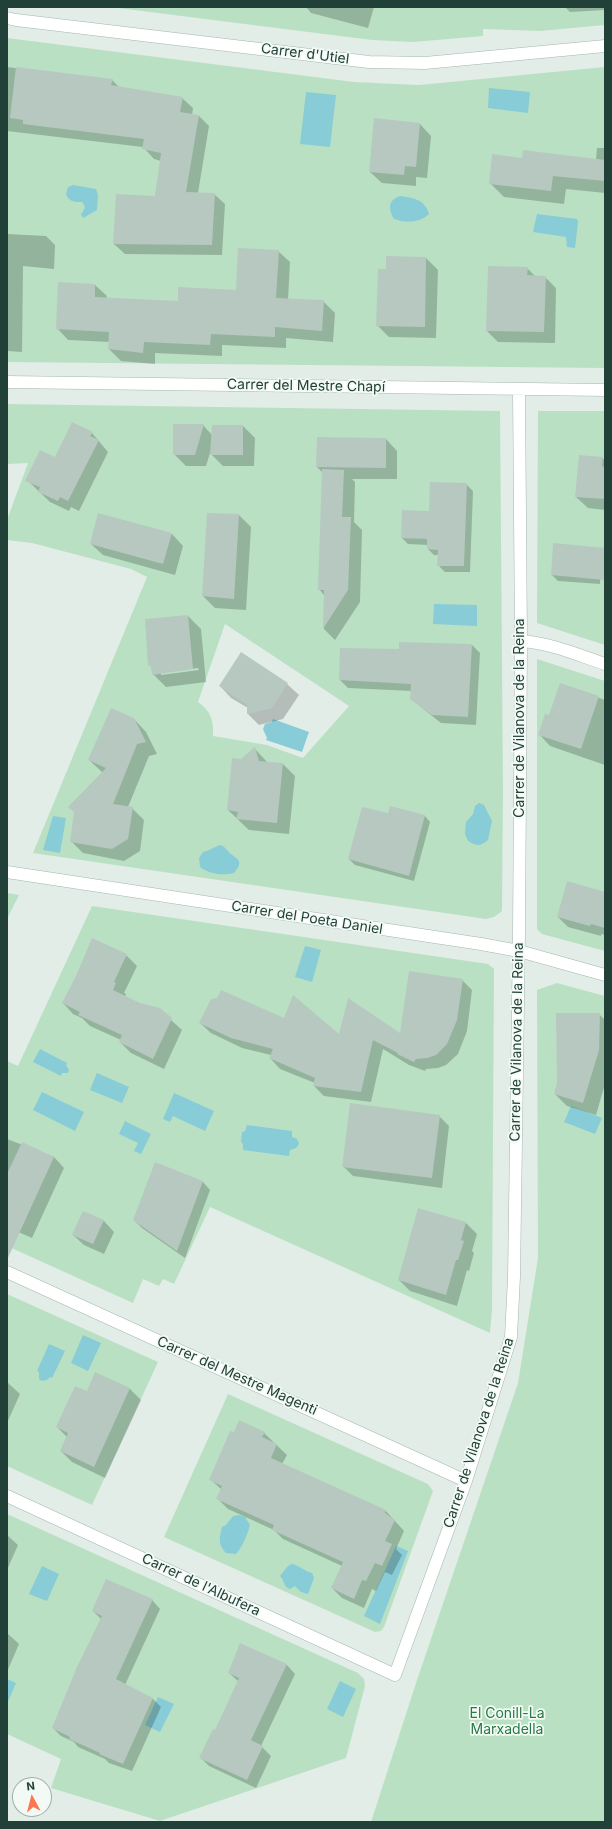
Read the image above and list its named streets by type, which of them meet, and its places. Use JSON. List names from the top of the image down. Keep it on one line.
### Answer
{"streets":{"street":["Carrer d'Utiel","Carrer del Mestre Chapí","Carrer de Vilanova de la Reina","Carrer del Poeta Daniel","Carrer del Mestre Magenti","Carrer de l'Albufera"]},"crossings":[["Carrer del Mestre Chapí","Carrer de Vilanova de la Reina"],["Carrer de Vilanova de la Reina","Carrer del Poeta Daniel"],["Carrer de Vilanova de la Reina","Carrer del Mestre Magenti"],["Carrer de Vilanova de la Reina","Carrer de l'Albufera"]],"parks":["El Conill-La Marxadella"],"north":"top"}
